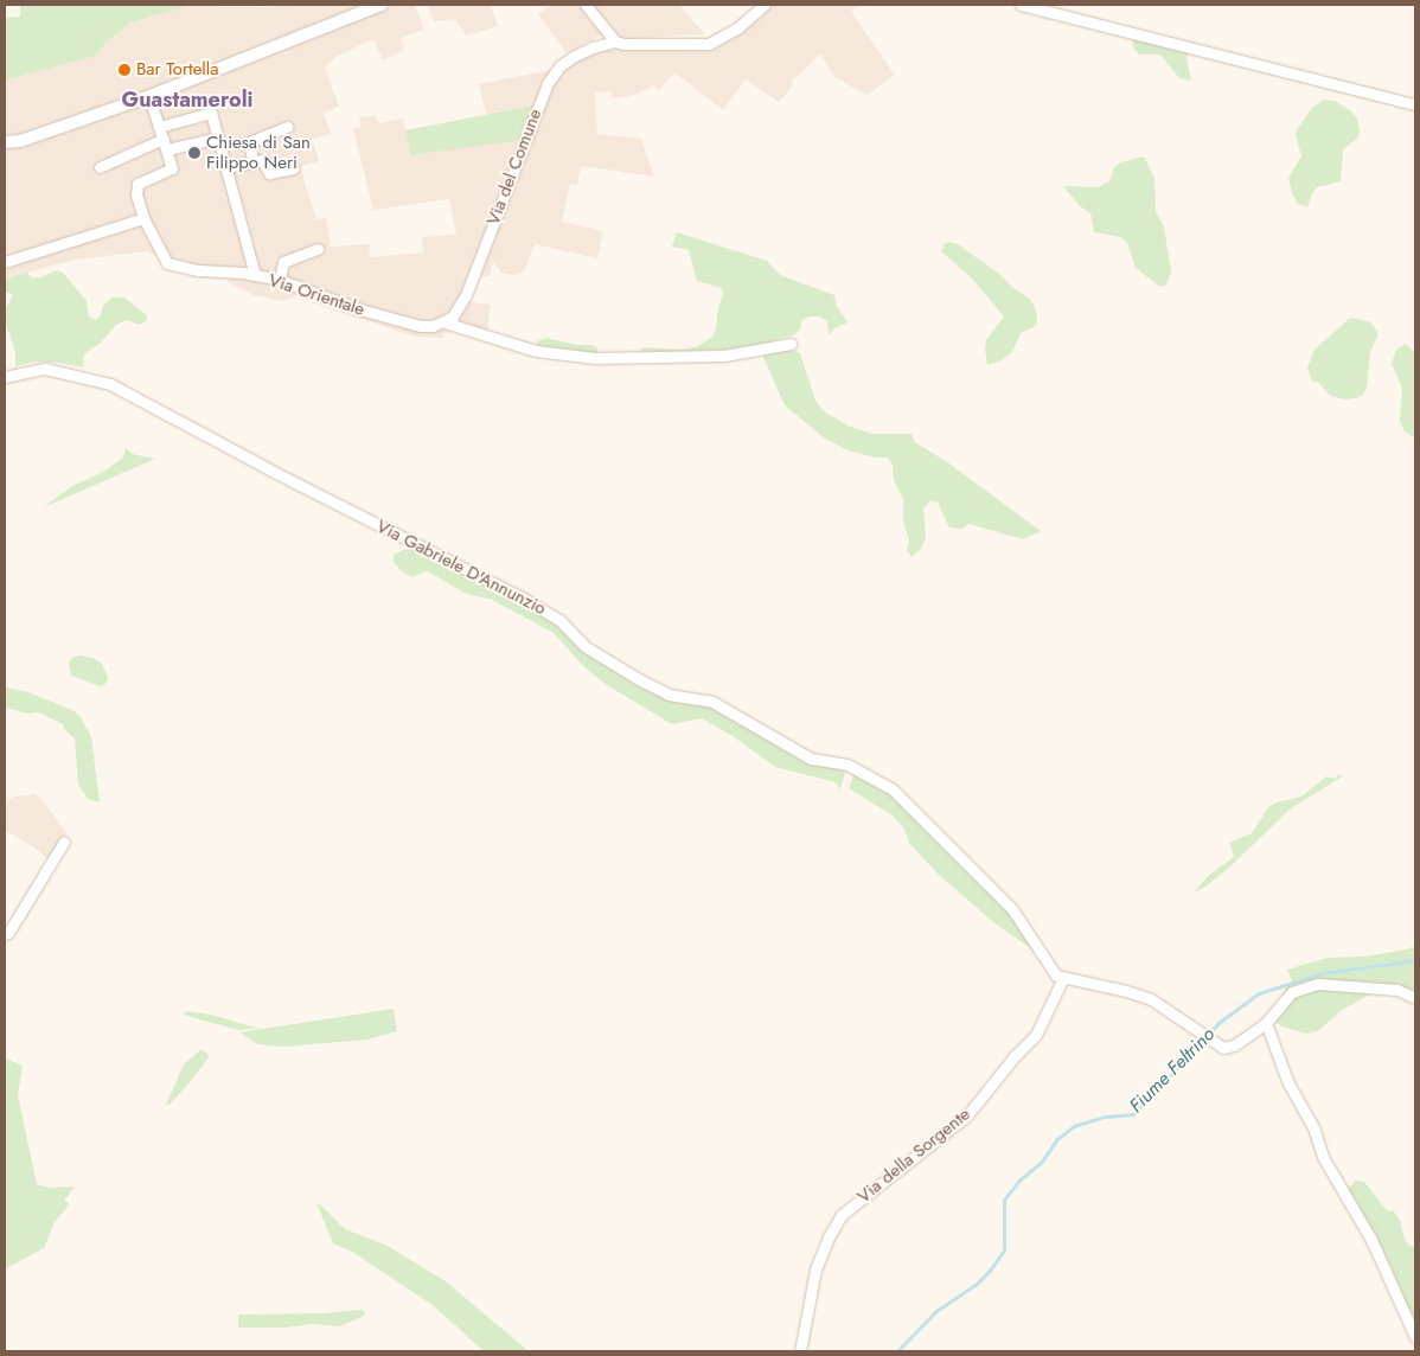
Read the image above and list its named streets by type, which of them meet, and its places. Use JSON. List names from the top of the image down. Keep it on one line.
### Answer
{"streets":{"street":["Via del Comune","Via Orientale","Via Gabriele D'Annunzio","Via della Sorgente"]},"crossings":[["Via del Comune","Via Orientale"],["Via Gabriele D'Annunzio","Via della Sorgente"]],"districts":["Guastameroli"],"water":["Fiume Feltrino"],"places":["Bar Tortella","Chiesa di San Filippo Neri"]}
